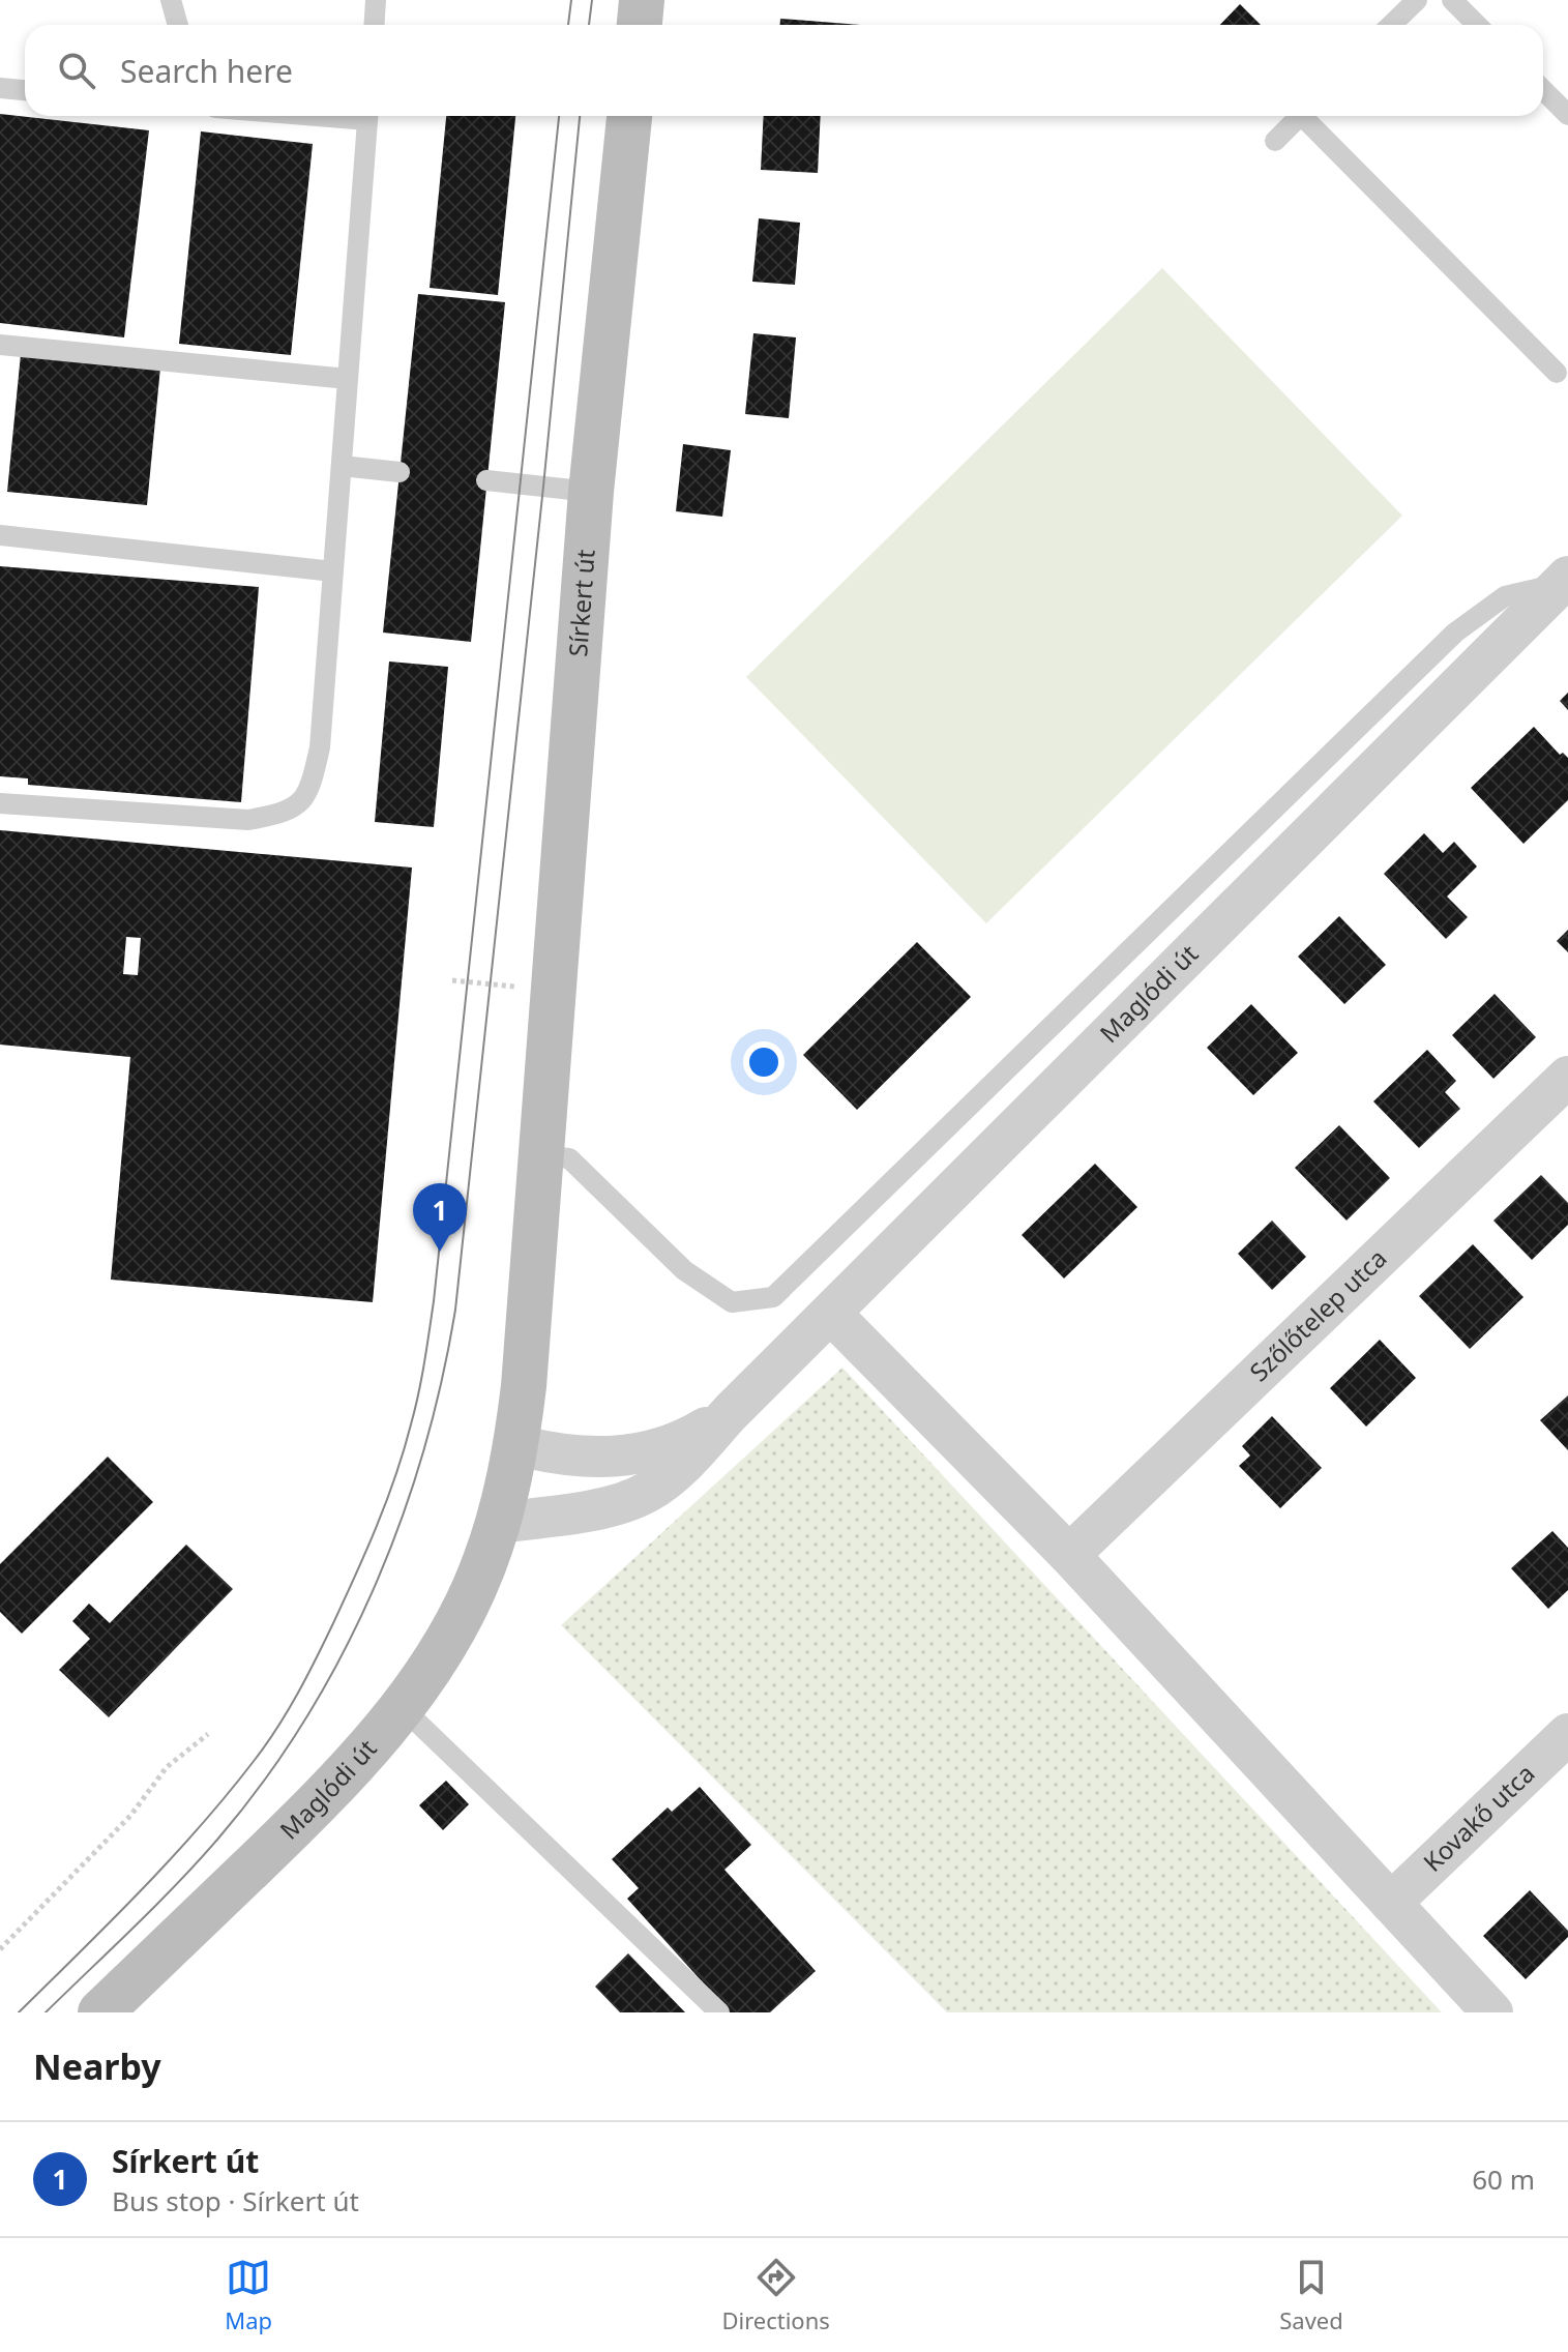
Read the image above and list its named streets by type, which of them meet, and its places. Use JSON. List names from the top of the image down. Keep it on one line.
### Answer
{"streets":{"street":["Sírkert út","Maglódi út","Szőlőtelep utca","Kovakő utca"]},"crossings":[["Sírkert út","Maglódi út"]],"page":{"search":"Search here","pins":"1","heading":"Nearby","list":[{"mark":"1","name":"Sírkert út","note":"Bus stop · Sírkert út","value":"60 m"}],"nav":["Map","Directions","Saved"]}}
